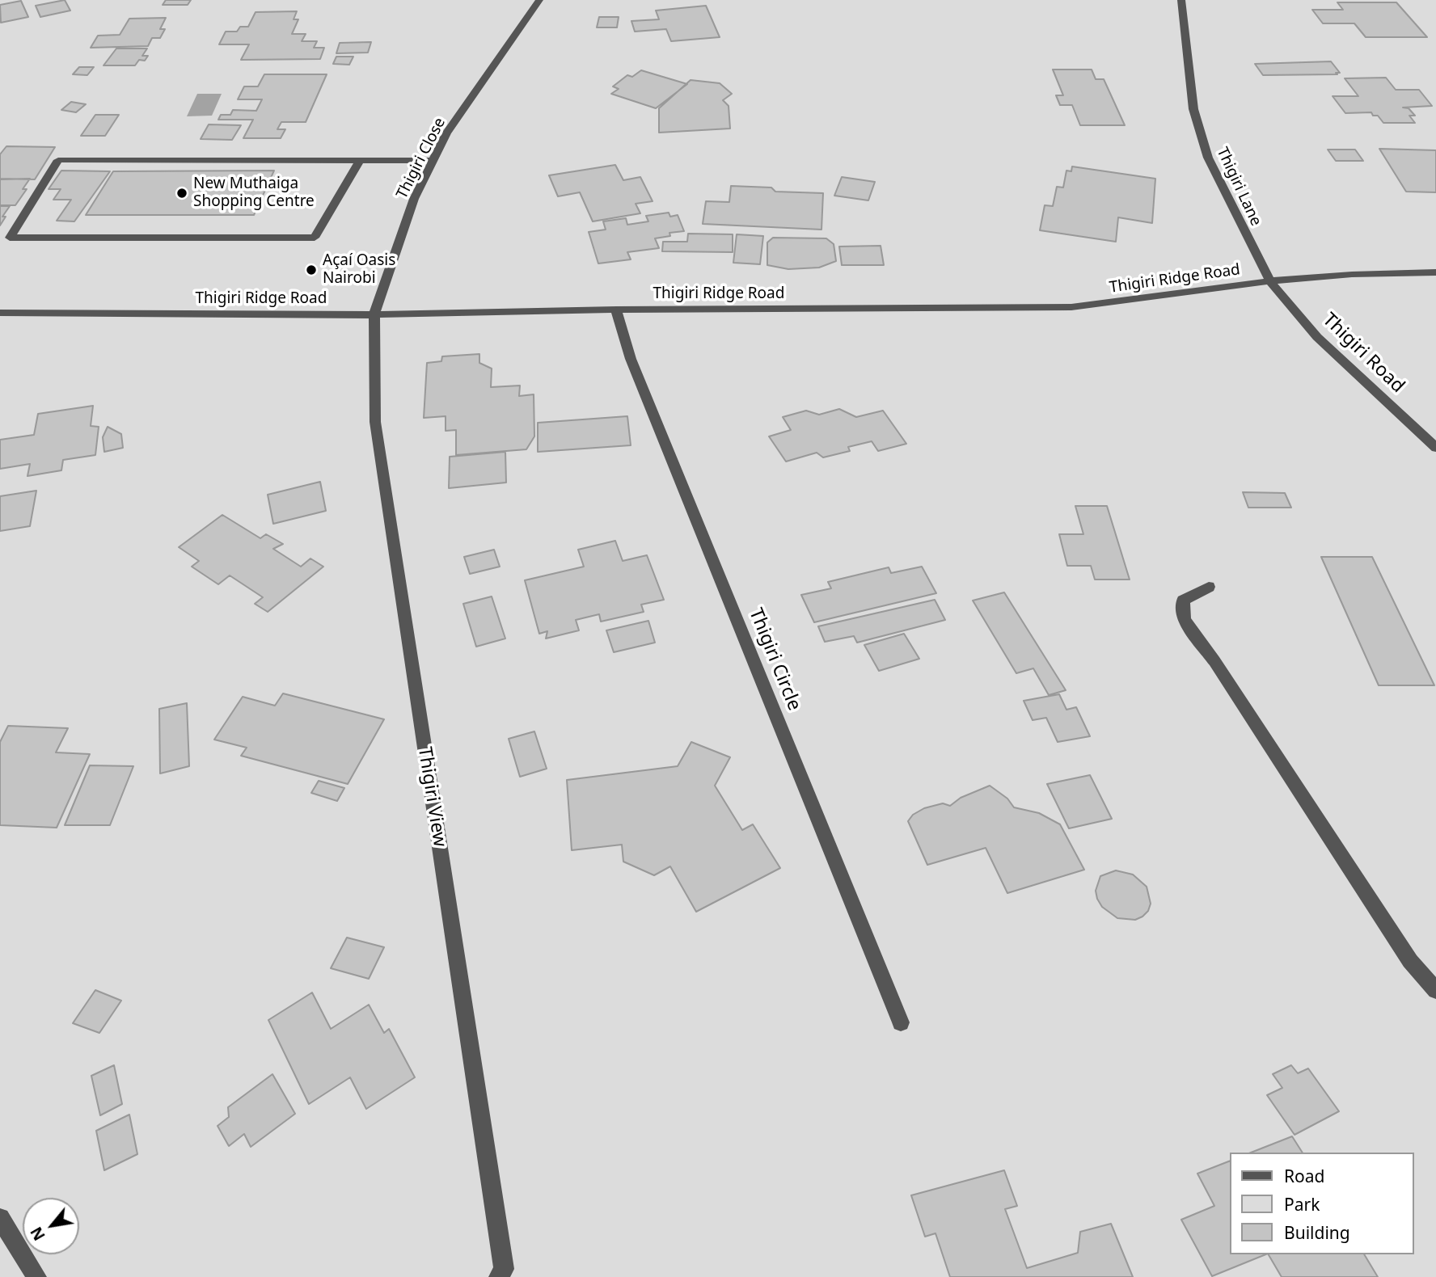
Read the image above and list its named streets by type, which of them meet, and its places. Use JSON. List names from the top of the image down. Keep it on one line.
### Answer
{"streets":{"street":["Thigiri Close","Thigiri Lane","Thigiri Ridge Road","Thigiri Road","Thigiri Circle","Thigiri View"]},"crossings":[["Thigiri Close","Thigiri Ridge Road"],["Thigiri Close","Thigiri View"],["Thigiri Lane","Thigiri Ridge Road"],["Thigiri Lane","Thigiri Road"],["Thigiri Ridge Road","Thigiri Road"],["Thigiri Ridge Road","Thigiri Circle"],["Thigiri Ridge Road","Thigiri View"]],"places":["New Muthaiga Shopping Centre","Açaí Oasis Nairobi"],"legend":["Road","Park","Building"],"north":"bottom left"}
